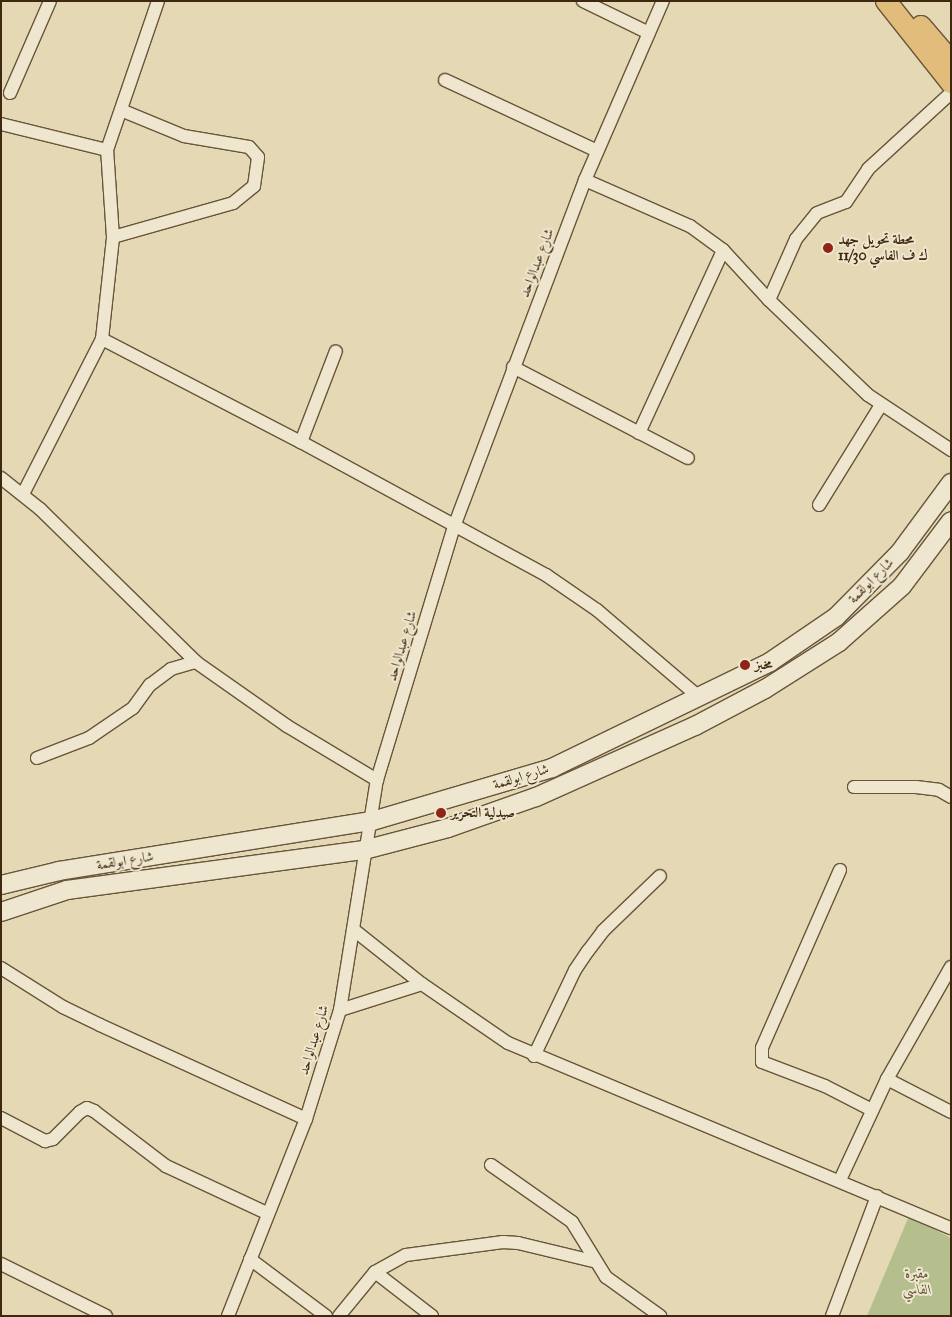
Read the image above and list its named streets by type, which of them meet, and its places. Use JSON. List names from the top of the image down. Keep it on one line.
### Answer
{"streets":{"street":["شارع عبدالواحد","شارع ابولقمة"]},"crossings":[["شارع عبدالواحد","شارع ابولقمة"]],"parks":["مقبرة الفاسي"],"places":["محطة تحويل جهد 11/30 ك ف الفاسي","مخبز","صيدلية التحرير"]}
